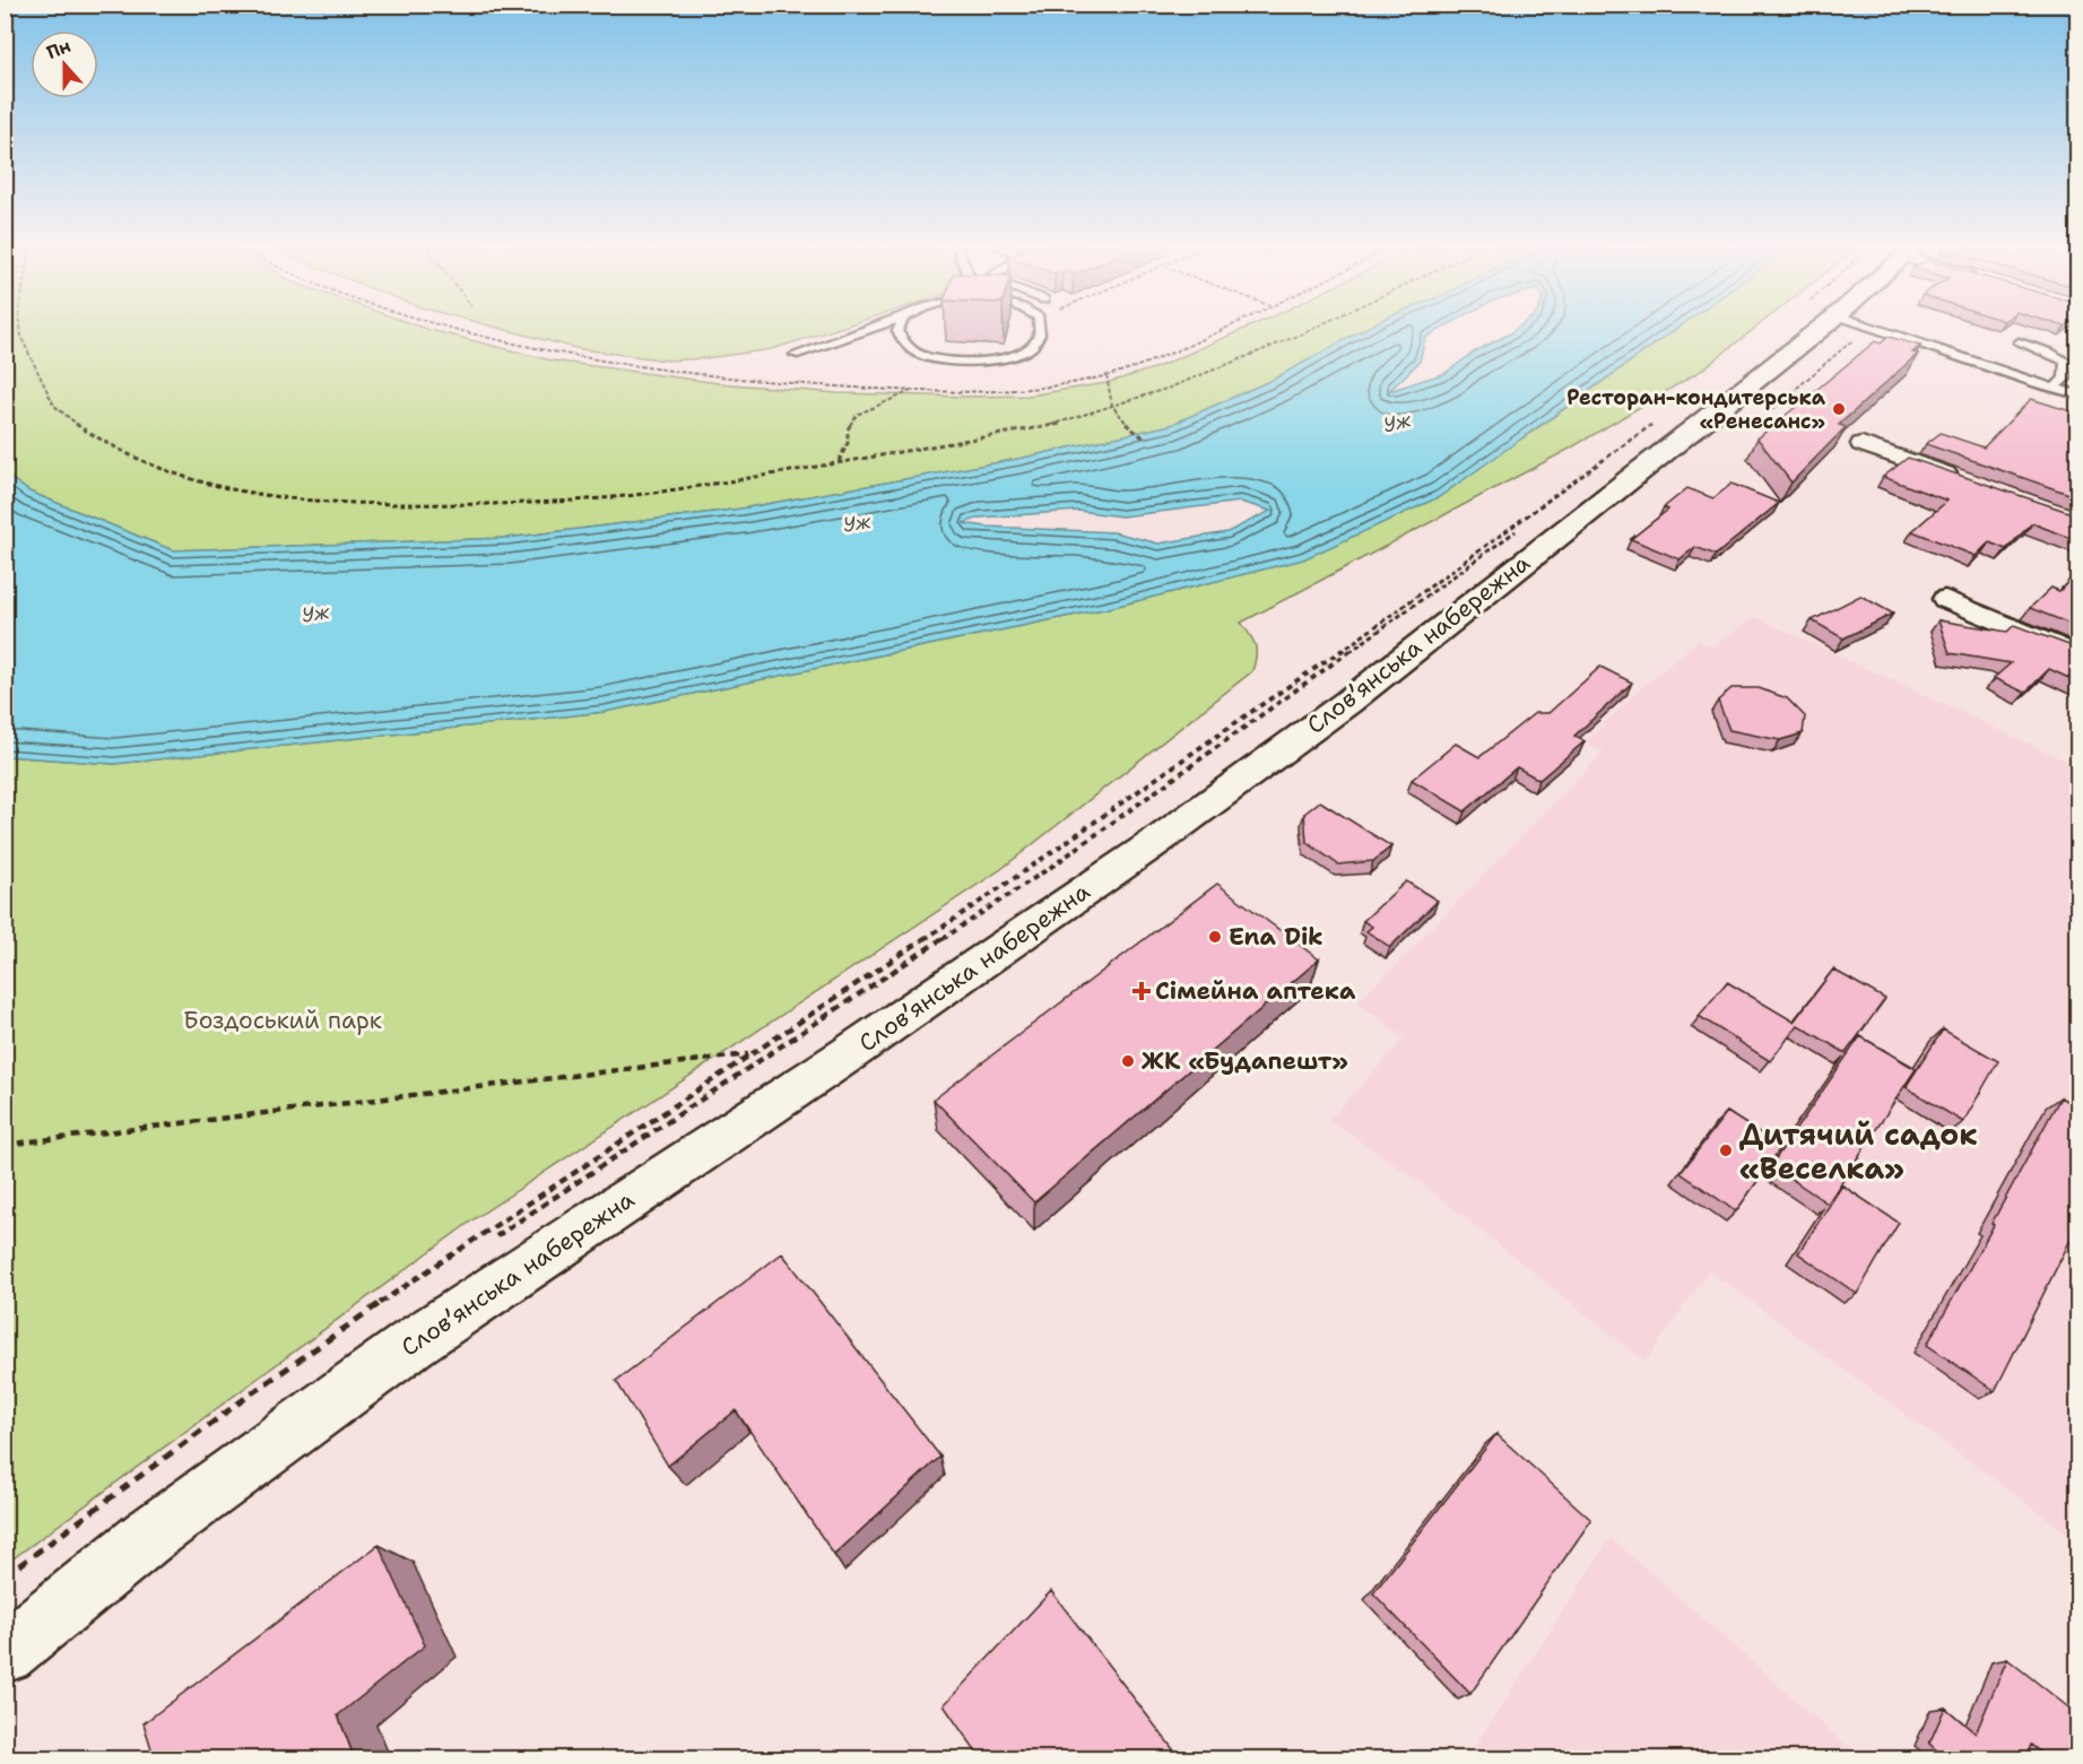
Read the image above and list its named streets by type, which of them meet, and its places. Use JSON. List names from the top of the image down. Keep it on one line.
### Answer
{"streets":{"street":["Словʼянська набережна"]},"water":["Уж"],"parks":["Боздоський парк"],"places":{"other":["Ресторан-кондитерська «Ренесанс»","Ena Dik","ЖК «Будапешт»","Дитячий садок «Веселка»"],"health":["Сімейна аптека"]},"north":"top"}
